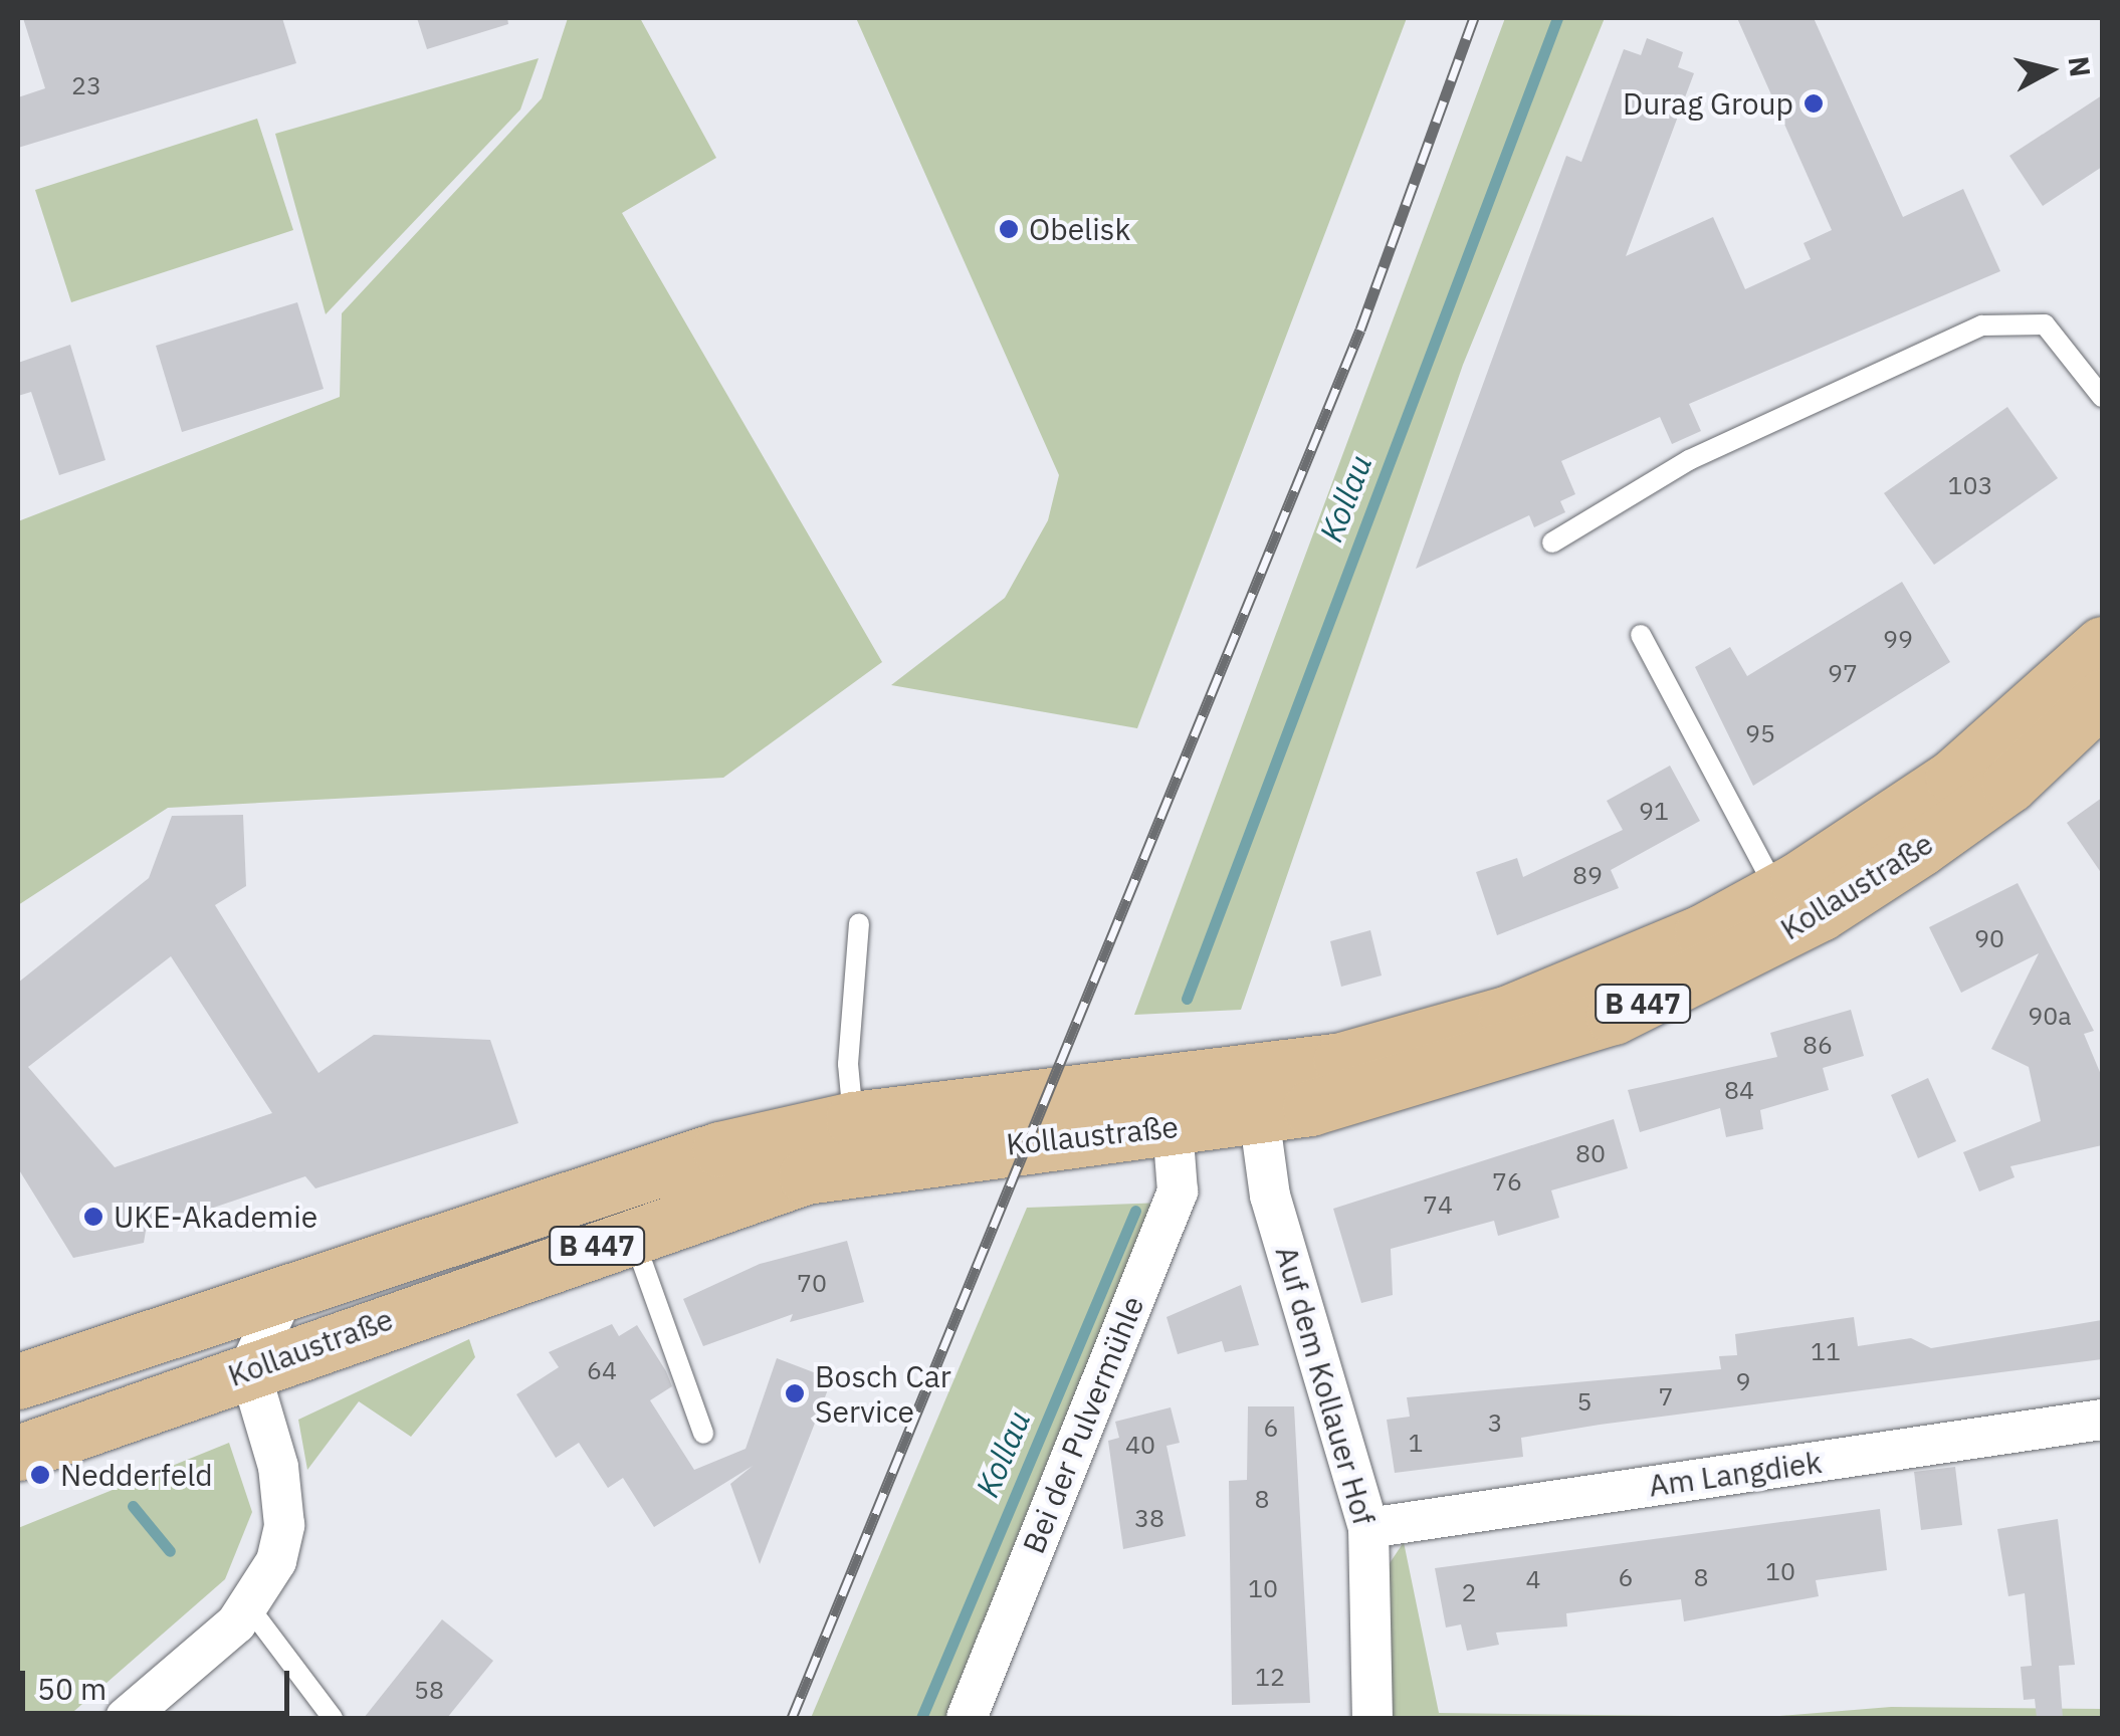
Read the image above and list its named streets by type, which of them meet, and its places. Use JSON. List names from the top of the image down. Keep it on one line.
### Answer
{"streets":{"main road":["Kollaustraße","B 447"],"street":["Auf dem Kollauer Hof","Bei der Pulvermühle","Am Langdiek"]},"crossings":[["Kollaustraße","Auf dem Kollauer Hof"],["Kollaustraße","Bei der Pulvermühle"],["Auf dem Kollauer Hof","Am Langdiek"]],"water":["Kollau"],"places":["Durag Group","Obelisk","UKE-Akademie","Bosch Car Service","Nedderfeld"],"house_numbers":["23","103","99","97","95","91","89","90","90a","86","84","80","76","74","70","11","64","9","7","5","3","6","1","40","8","38","10","6","8","4","10","2","12","58"],"scale_bar":"50 m","north":"right"}
